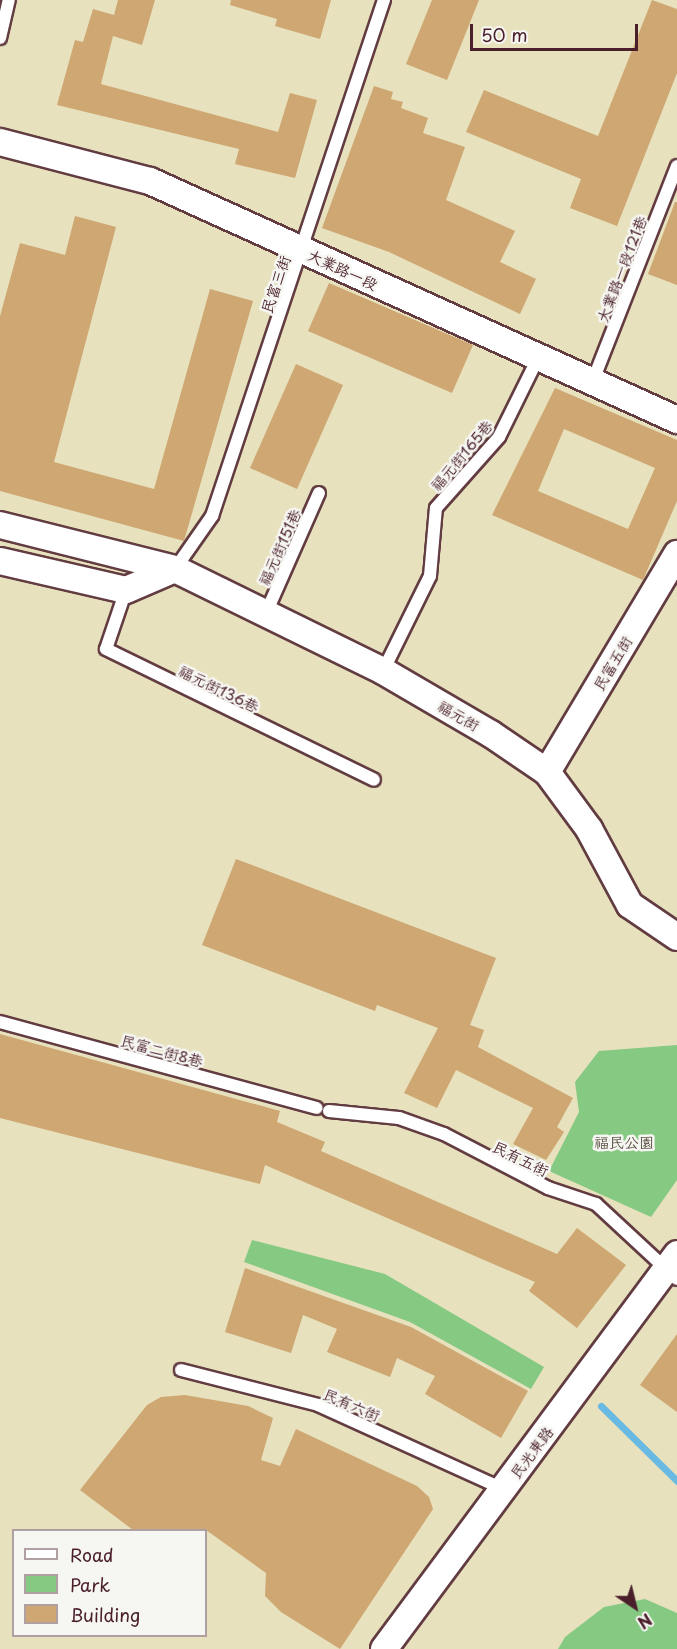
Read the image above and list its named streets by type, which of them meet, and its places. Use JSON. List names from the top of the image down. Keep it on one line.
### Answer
{"streets":{"street":["大業路一段","民富五街","福元街","民光東路"],"lane":["大業路一段121巷","民富三街","福元街165巷","福元街151巷","福元街136巷","民富二街8巷","民有五街","民有六街"]},"crossings":[["大業路一段","大業路一段121巷"],["大業路一段","民富三街"],["大業路一段","福元街165巷"],["民富三街","福元街"],["福元街165巷","福元街"],["福元街151巷","福元街"],["民富五街","福元街"],["民富二街8巷","民有五街"],["民有五街","民光東路"],["民有六街","民光東路"]],"parks":["福民公園"],"legend":["Road","Park","Building"],"scale_bar":"50 m","north":"bottom right"}
